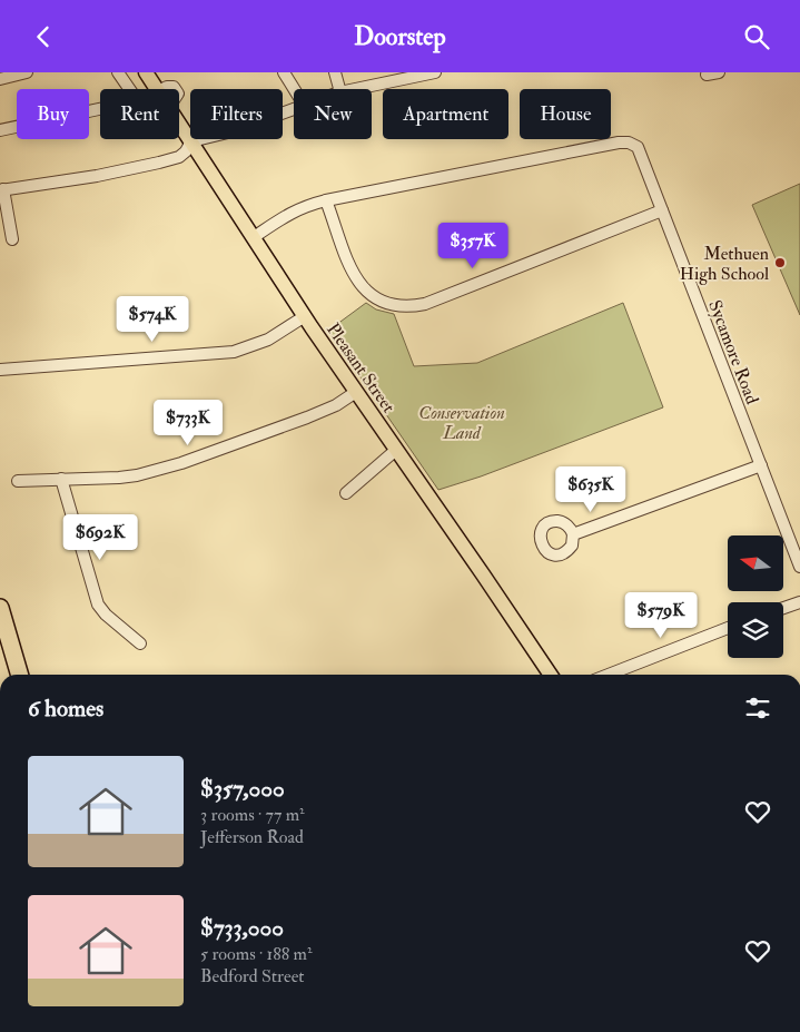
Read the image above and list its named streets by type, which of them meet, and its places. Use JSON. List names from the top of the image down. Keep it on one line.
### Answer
{"streets":{"main road":["Pleasant Street"],"street":["Sycamore Road"]},"crossings":[["Sycamore Road","Pleasant Street"]],"parks":["Conservation Land"],"places":["Methuen High School"],"north":"left","page":{"header":"Doorstep","chip":["Buy","Rent","Filters","New","Apartment","House"],"price":["$357K","$574K","$733K","$635K","$692K","$579K"],"heading":"6 homes","list":[{"name":"$357,000","note":"3 rooms · 77 m² · Jefferson Road"},{"name":"$733,000","note":"5 rooms · 188 m² · Bedford Street"}]}}
